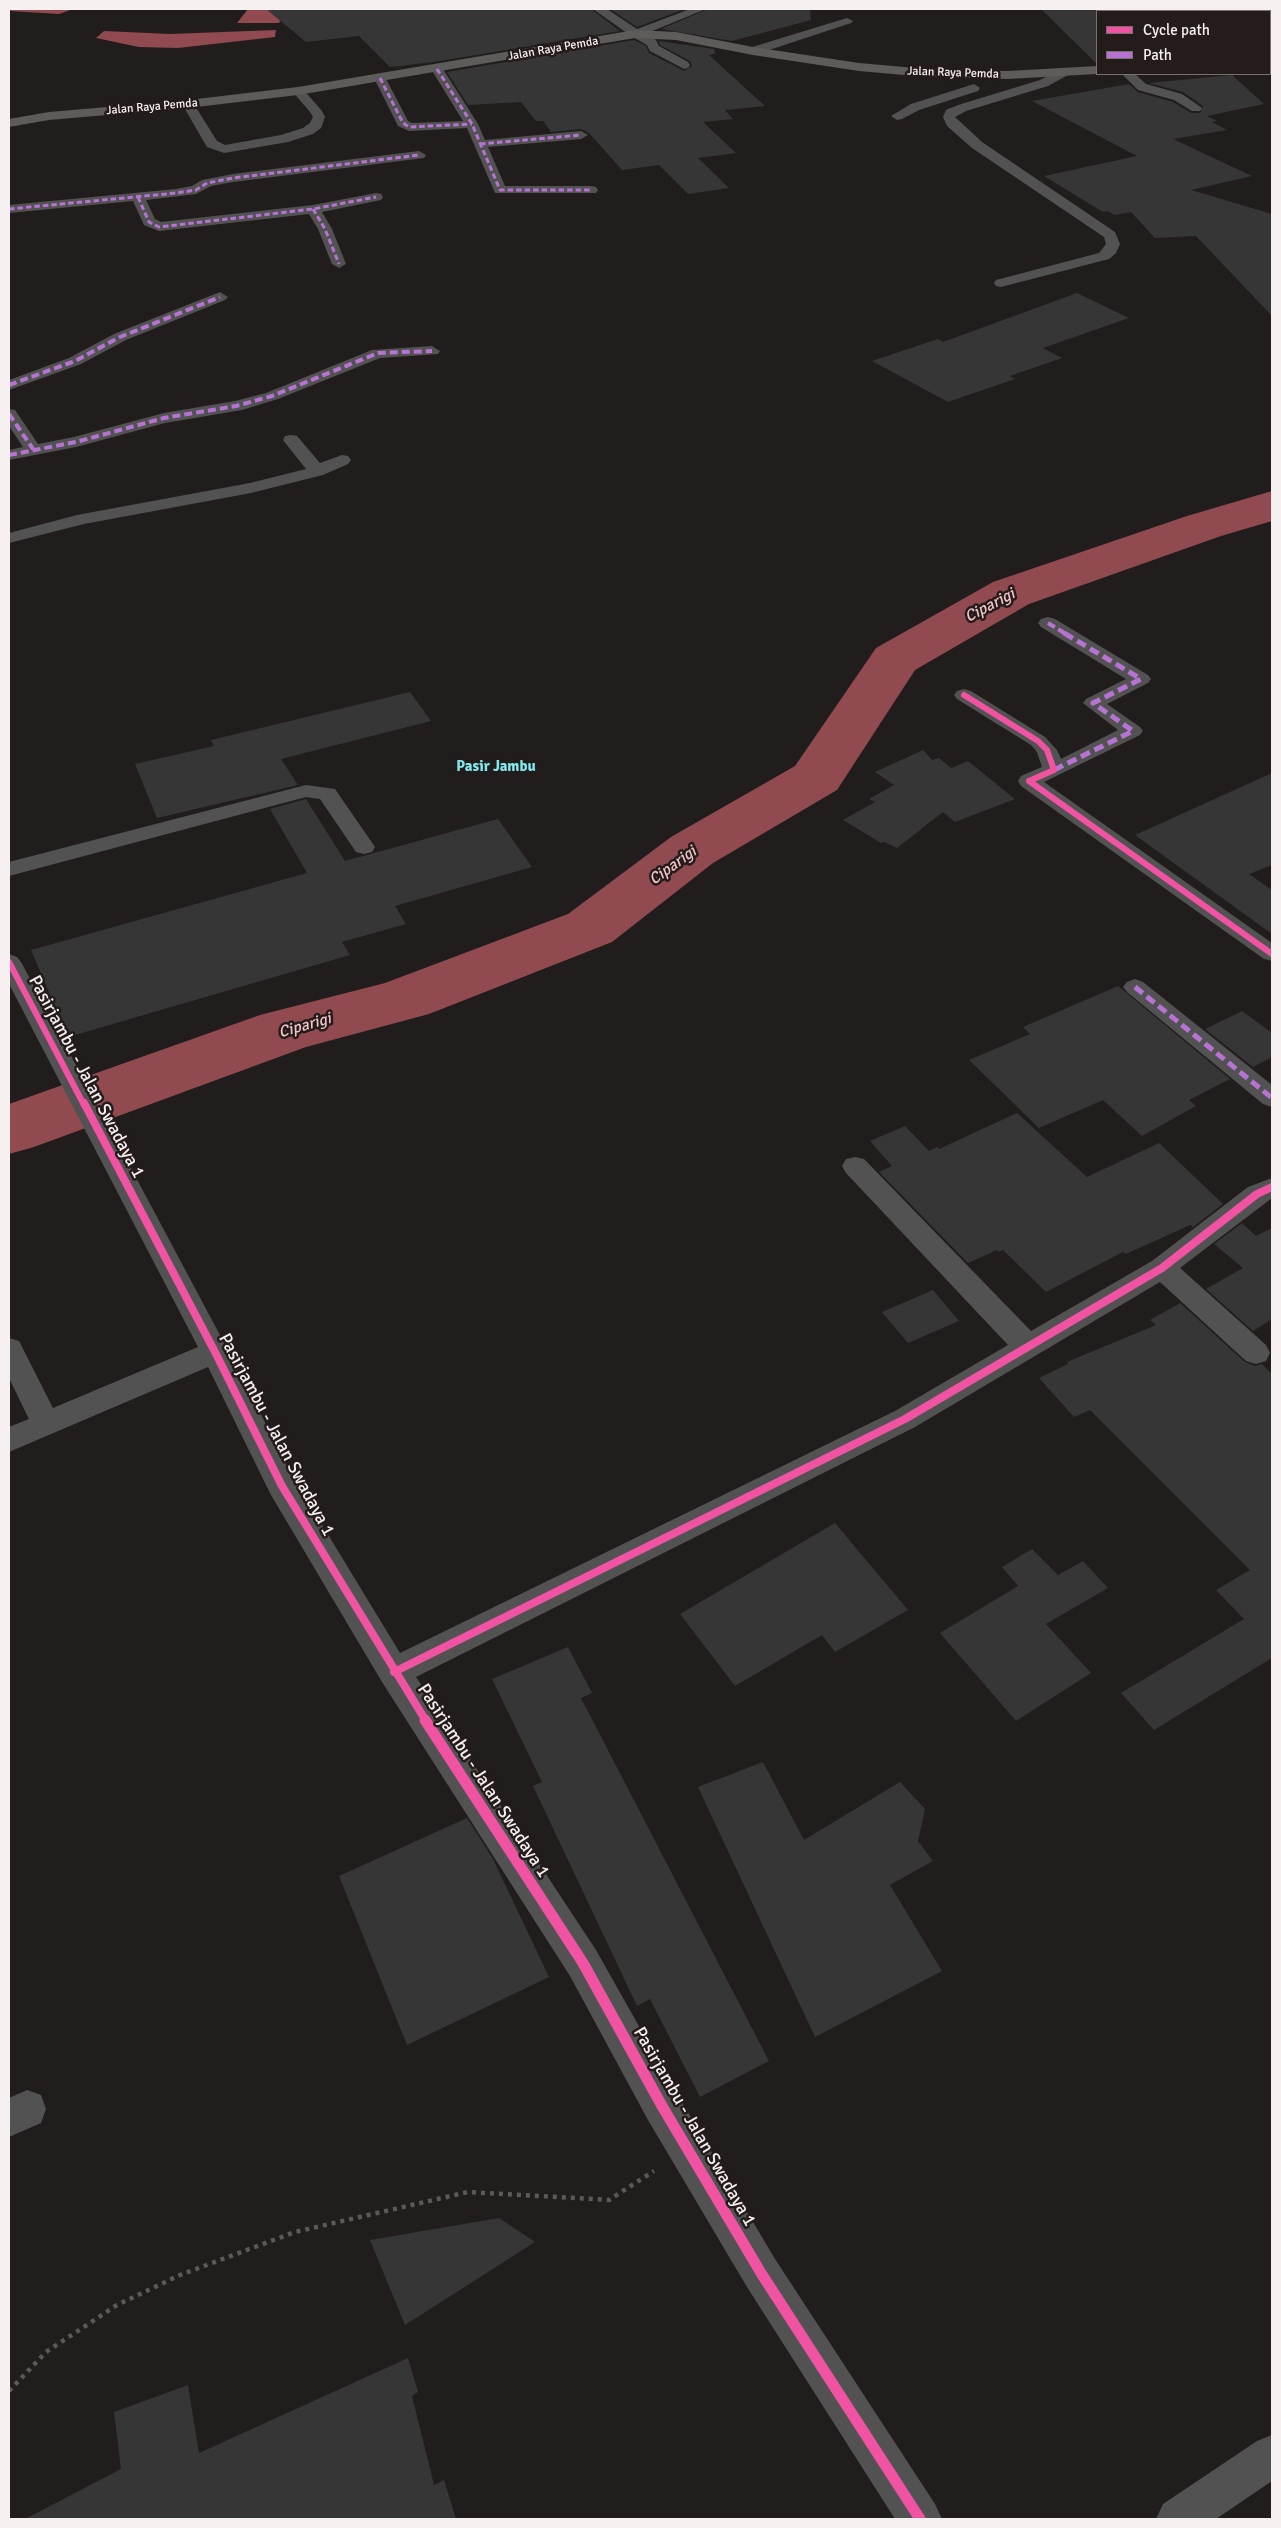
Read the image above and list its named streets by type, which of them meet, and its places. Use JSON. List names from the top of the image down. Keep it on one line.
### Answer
{"streets":{"main road":["Jalan Raya Pemda"],"street":["Pasirjambu - Jalan Swadaya 1"]},"districts":["Pasir Jambu"],"water":["Ciparigi"],"legend":["Cycle path","Path"]}
